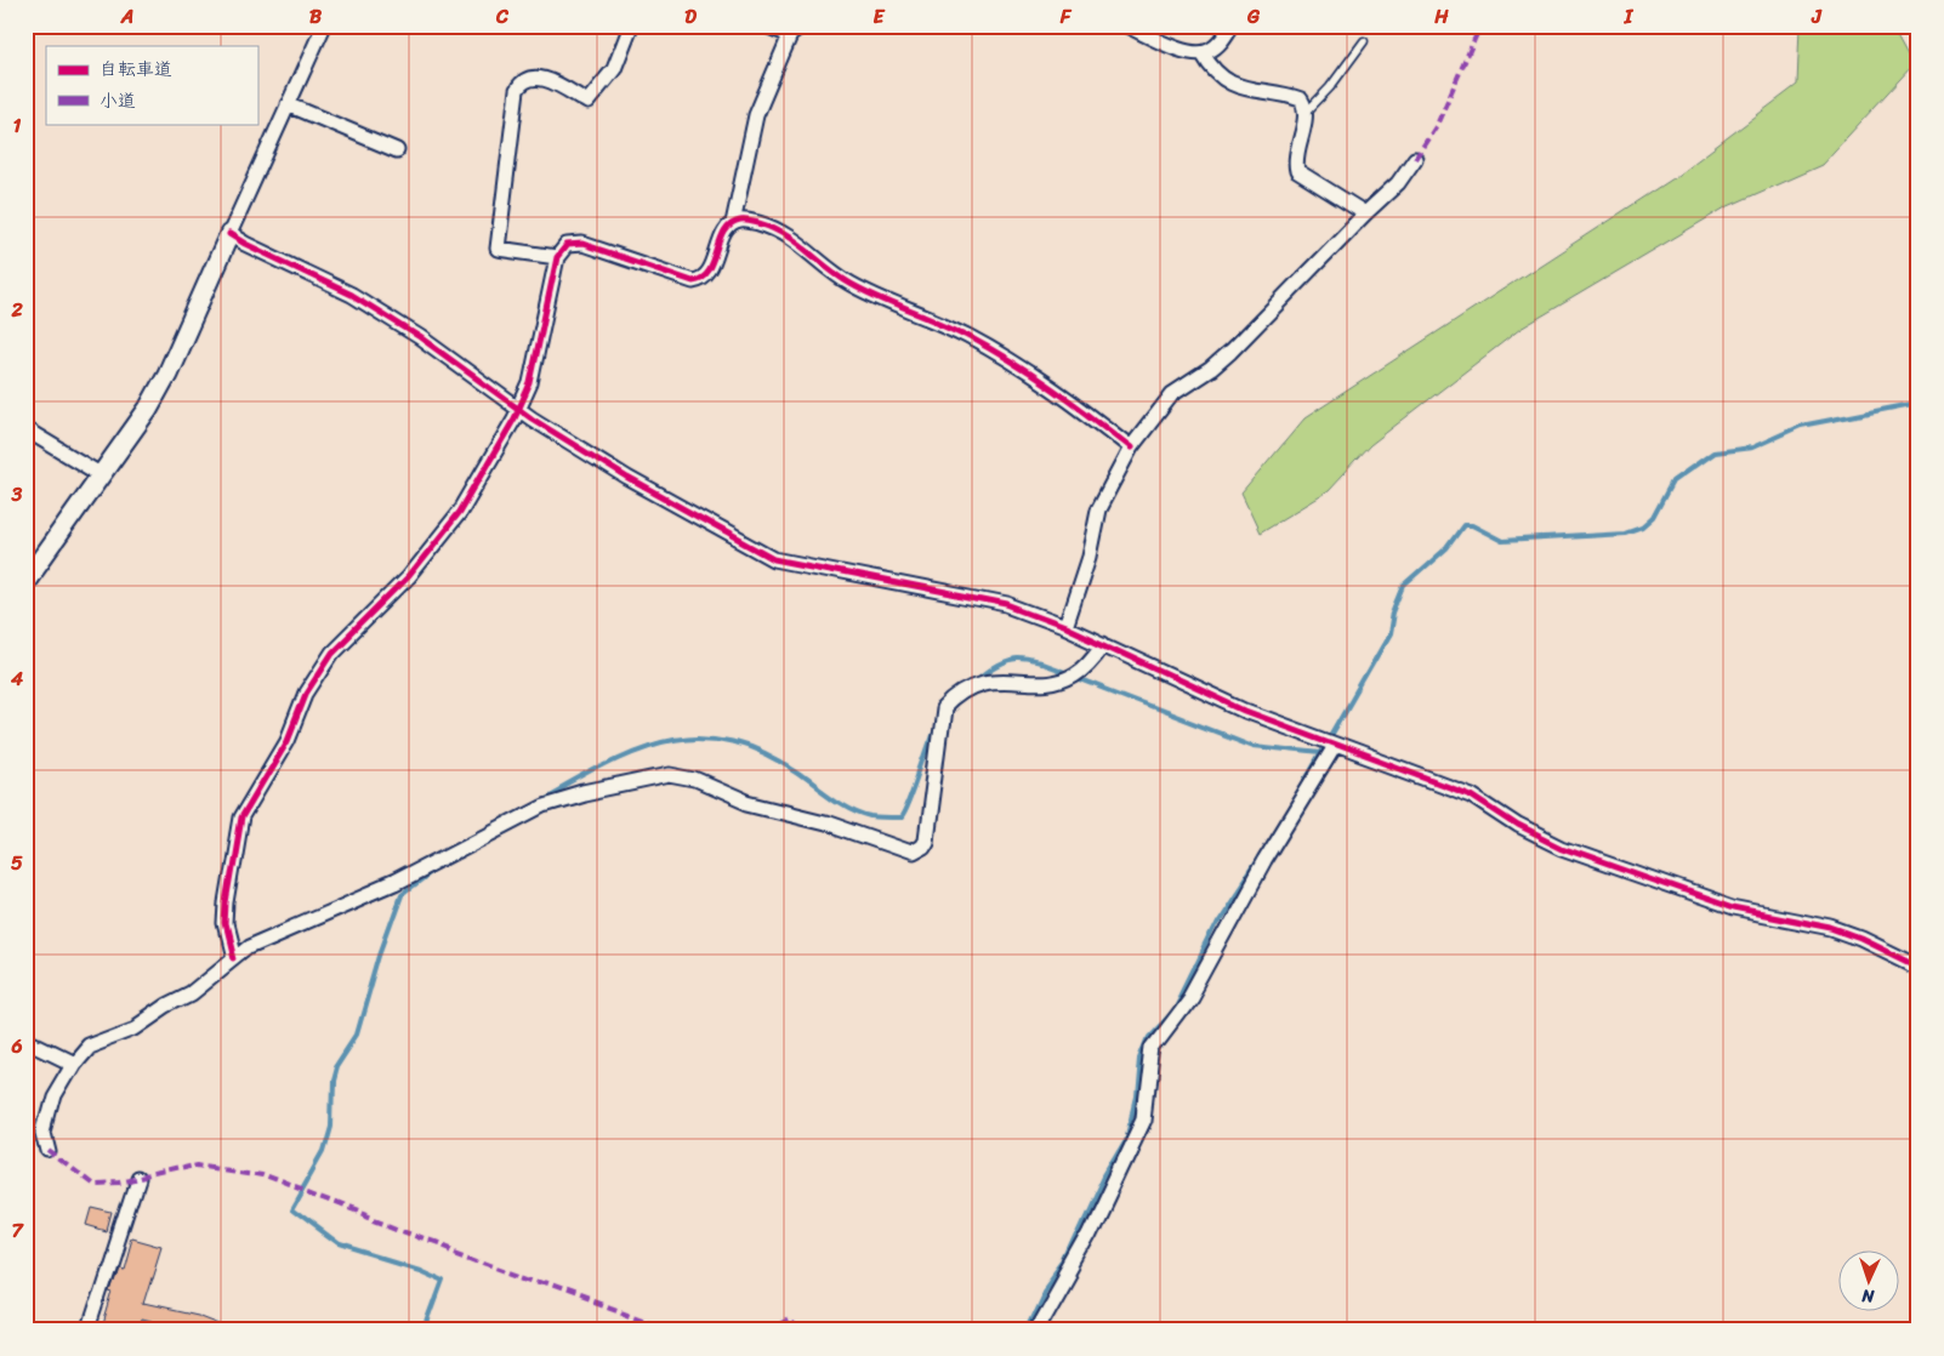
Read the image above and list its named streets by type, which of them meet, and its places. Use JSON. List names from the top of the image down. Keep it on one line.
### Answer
{"legend":["自転車道","小道"],"north":"bottom","grid":{"columns":["A","B","C","D","E","F","G","H","I","J"],"rows":["1","2","3","4","5","6","7"]}}
